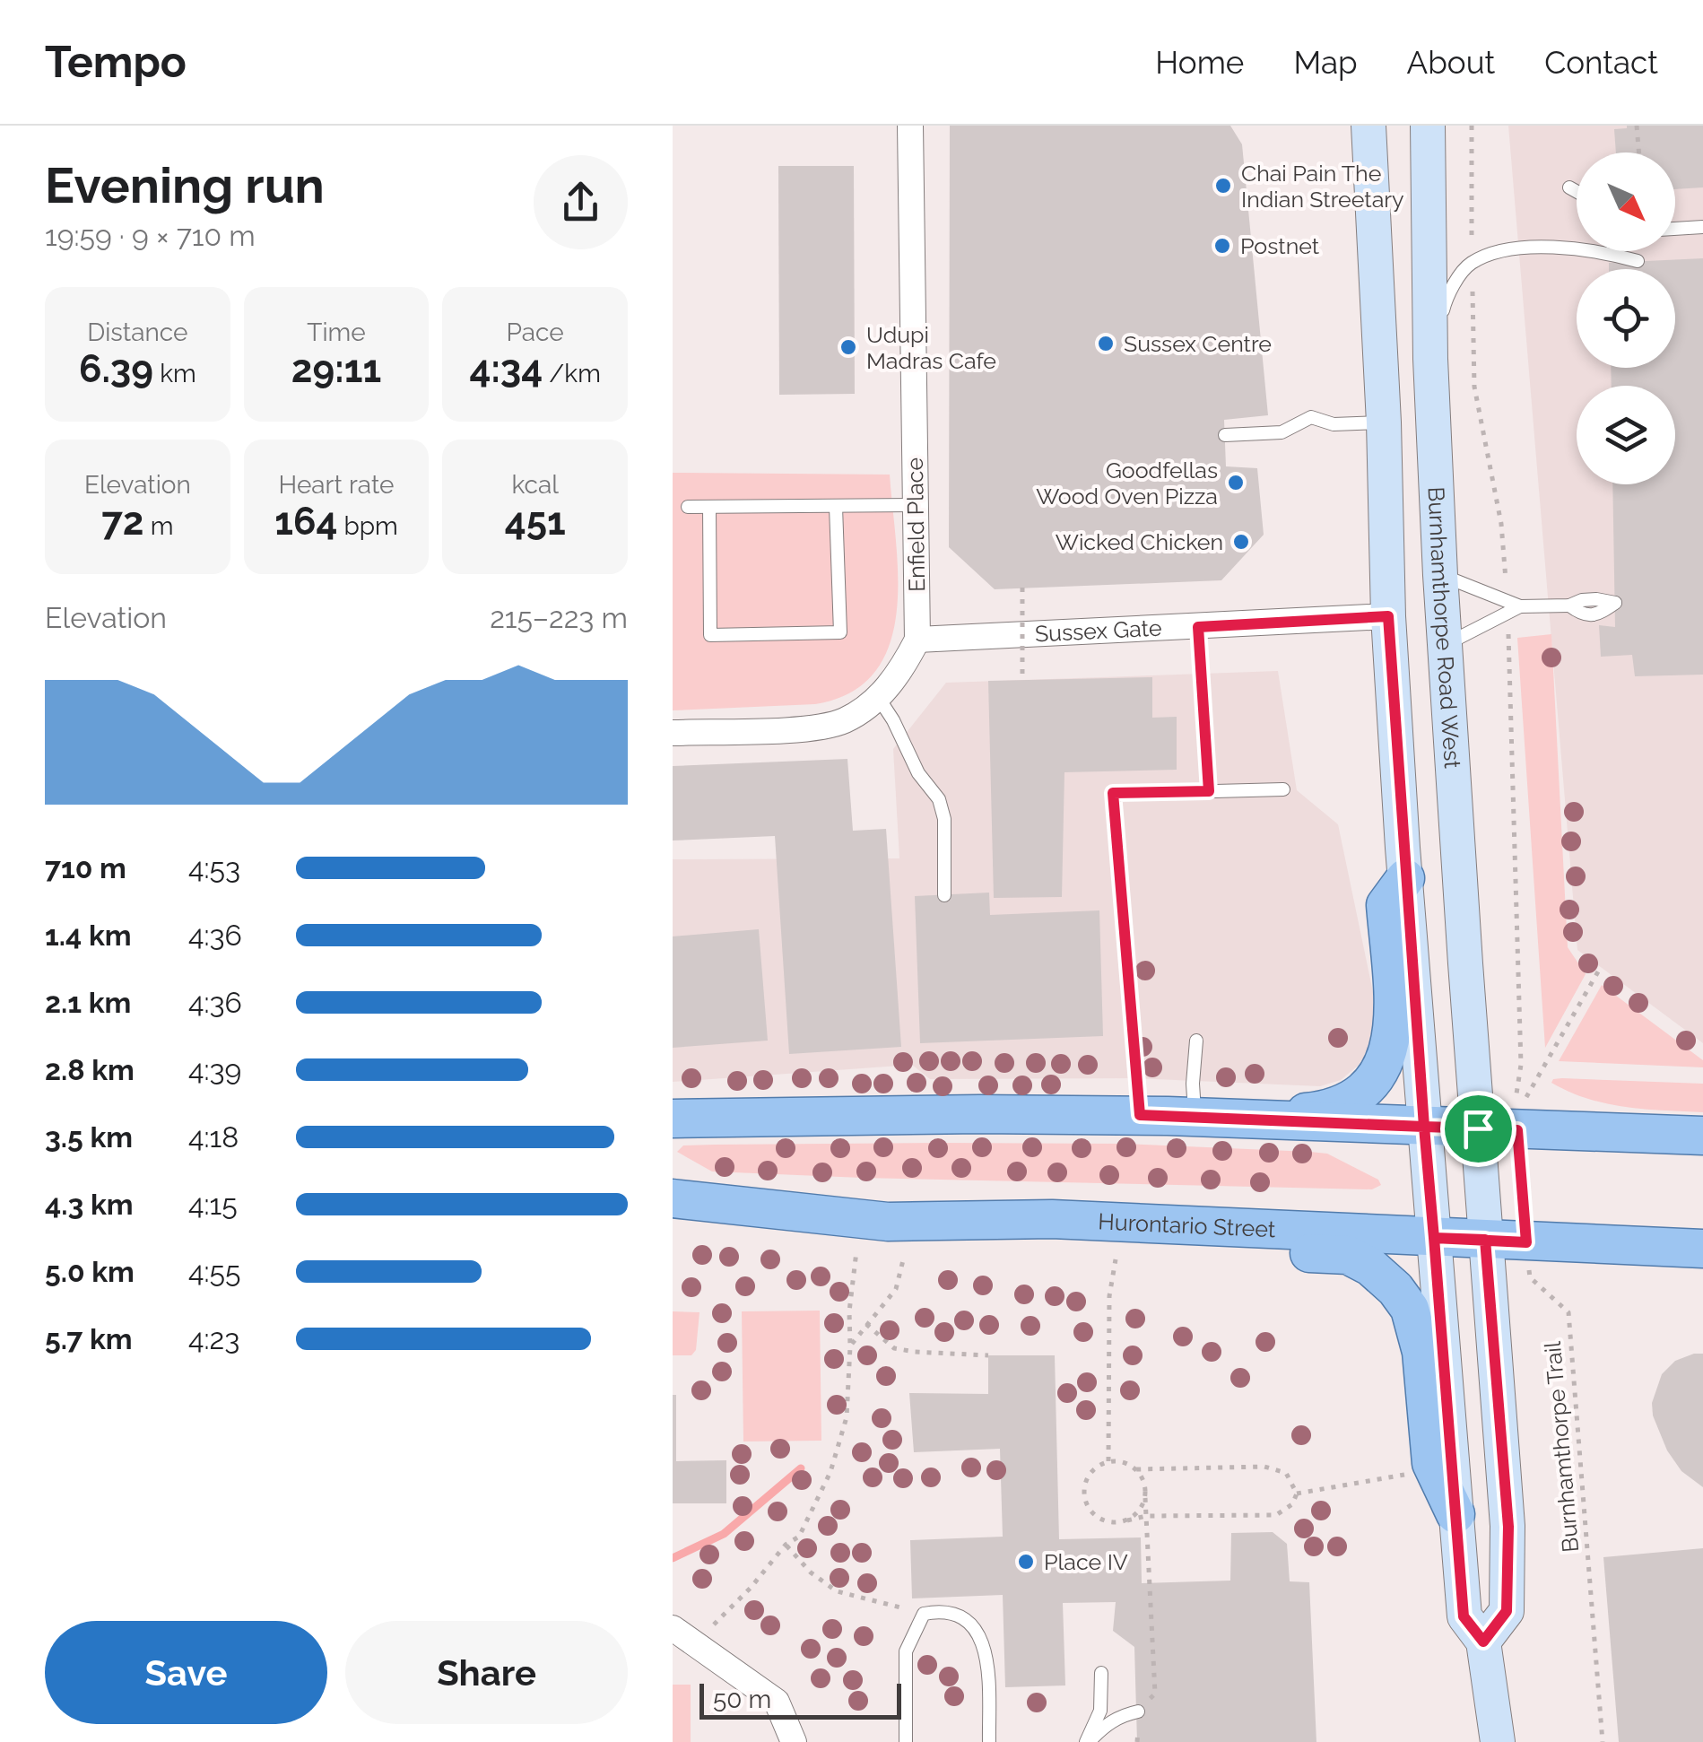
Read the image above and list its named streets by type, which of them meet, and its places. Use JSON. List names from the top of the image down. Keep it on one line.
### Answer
{"streets":{"main road":["Burnhamthorpe Road West","Hurontario Street"],"street":["Enfield Place","Sussex Gate"],"path":["Burnhamthorpe Trail"]},"crossings":[["Enfield Place","Sussex Gate"],["Burnhamthorpe Road West","Hurontario Street"],["Hurontario Street","Burnhamthorpe Trail"]],"places":["Chai Pain The Indian Streetary","Postnet","Sussex Centre","Udupi Madras Cafe","Goodfellas Wood Oven Pizza","Wicked Chicken","Place IV"],"scale_bar":"50 m","north":"bottom right","page":{"header":"Tempo","nav":["Home","Map","About","Contact"],"heading":["Evening run","19:59 · 9 × 710 m"],"stats":[["Distance","6.39 km"],["Time","29:11"],["Pace","4:34 /km"],["Elevation","72 m"],["Heart rate","164 bpm"],["kcal","451"]],"chart":["Elevation","215–223 m"],"list":[{"name":"710 m","note":"4:53"},{"name":"1.4 km","note":"4:36"},{"name":"2.1 km","note":"4:36"},{"name":"2.8 km","note":"4:39"},{"name":"3.5 km","note":"4:18"},{"name":"4.3 km","note":"4:15"},{"name":"5.0 km","note":"4:55"},{"name":"5.7 km","note":"4:23"}],"buttons":["Save","Share"],"scale":"50 m"}}
